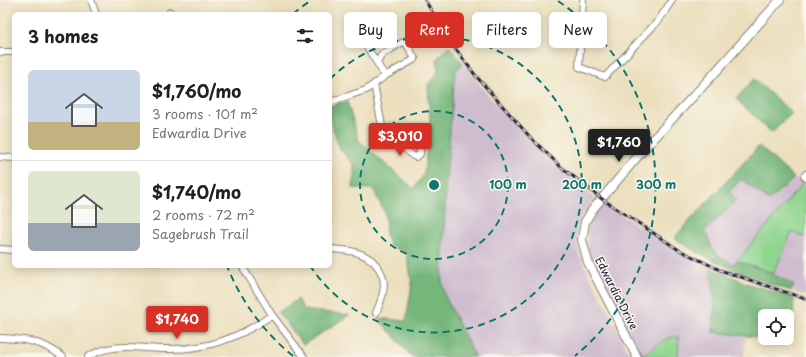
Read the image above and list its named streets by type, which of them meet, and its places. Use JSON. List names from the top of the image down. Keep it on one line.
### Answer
{"streets":{"main road":["Edwardia Drive"]},"page":{"chip":["Buy","Rent","Filters","New"],"heading":"3 homes","list":[{"name":"$1,760/mo","note":"3 rooms · 101 m² · Edwardia Drive"},{"name":"$1,740/mo","note":"2 rooms · 72 m² · Sagebrush Trail"}],"price":["$3,010","$1,760","$1,740"]},"rings":["100 m","200 m","300 m"]}
